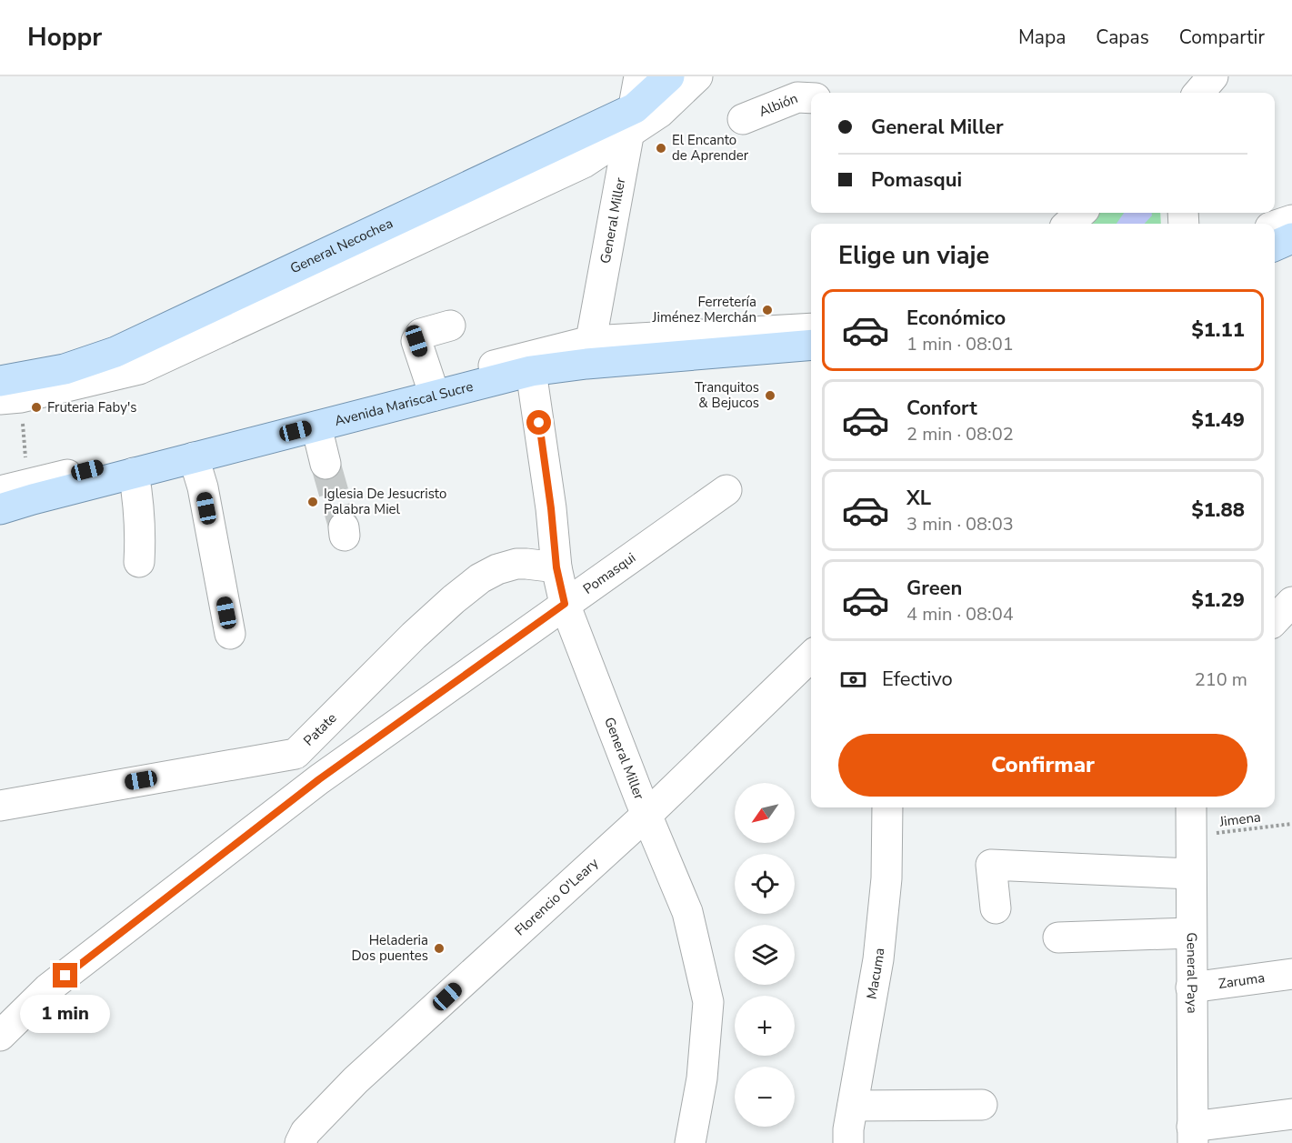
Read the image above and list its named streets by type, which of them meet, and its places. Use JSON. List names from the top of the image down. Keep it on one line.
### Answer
{"streets":{"main road":["General Necochea","Avenida Mariscal Sucre"],"street":["Albión","General Miller","Pomasqui","Patate","Florencio O'Leary","General Paya","Macuma","Zaruma"],"path":["Jimena"]},"crossings":[["General Miller","General Necochea"],["General Miller","Avenida Mariscal Sucre"],["General Miller","Pomasqui"],["General Miller","Patate"],["General Miller","Florencio O'Leary"],["Jimena","General Paya"],["General Paya","Zaruma"]],"places":["El Encanto de Aprender","Ferretería Jiménez Merchán","Tranquitos & Bejucos","Fruteria Faby's","Iglesia De Jesucristo Palabra Miel","Heladeria Dos puentes"],"north":"bottom left","page":{"header":"Hoppr","nav":["Mapa","Capas","Compartir"],"banner":["General Miller","Pomasqui"],"heading":"Elige un viaje","list":[{"name":"Económico","note":"1 min · 08:01","value":"$1.11"},{"name":"Confort","note":"2 min · 08:02","value":"$1.49"},{"name":"XL","note":"3 min · 08:03","value":"$1.88"},{"name":"Green","note":"4 min · 08:04","value":"$1.29"}],"pay":["Efectivo","210 m"],"buttons":"Confirmar","map_buttons":["+","−"],"bubble":"1 min"}}
